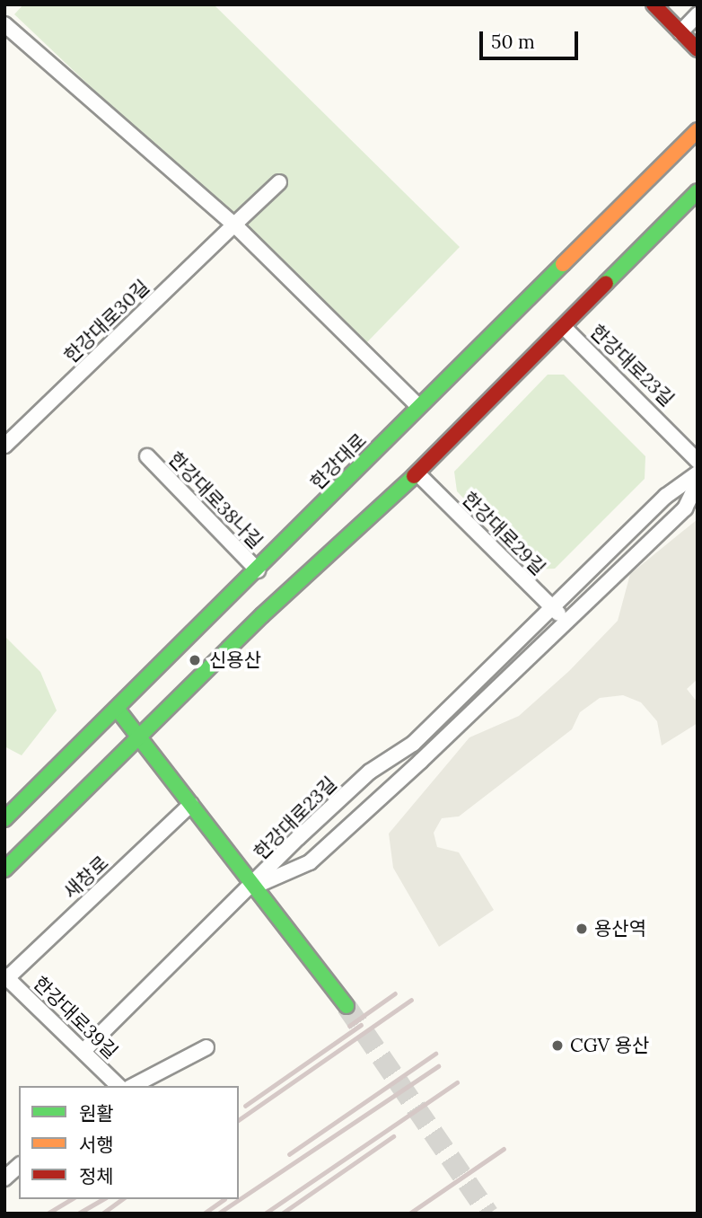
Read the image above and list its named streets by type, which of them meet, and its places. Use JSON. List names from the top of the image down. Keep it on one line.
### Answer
{"streets":{"main road":["한강대로"],"street":["한강대로30길","한강대로23길","한강대로38나길","한강대로29길","새창로","한강대로39길"]},"crossings":[["한강대로23길","한강대로29길"],["한강대로","한강대로38나길"],["새창로","한강대로39길"]],"places":["신용산","용산역","CGV 용산"],"legend":["원활","서행","정체"],"scale_bar":"50 m"}
